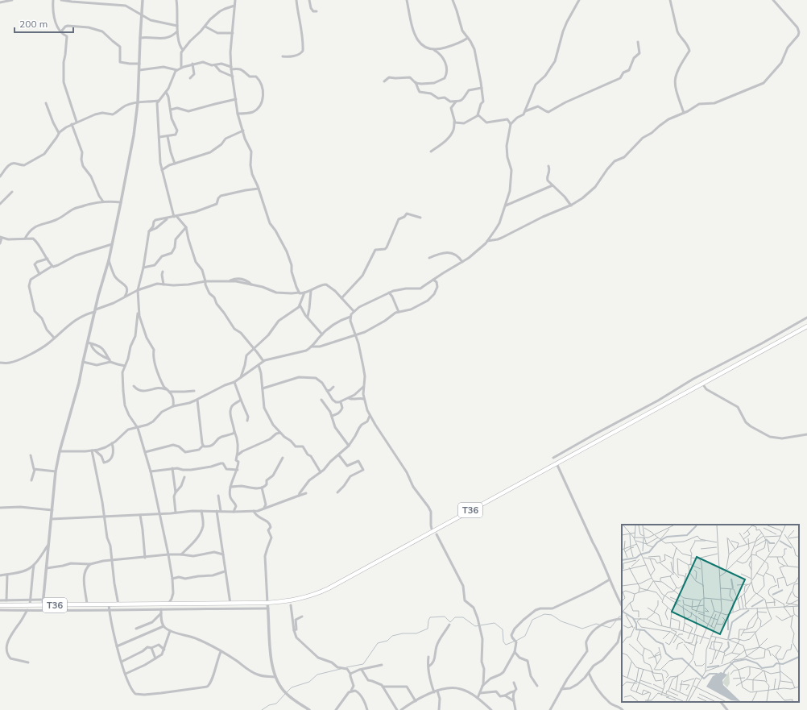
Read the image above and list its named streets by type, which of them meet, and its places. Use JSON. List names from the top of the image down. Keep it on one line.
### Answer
{"streets":{"highway":["T36"]},"scale_bar":"200 m"}
